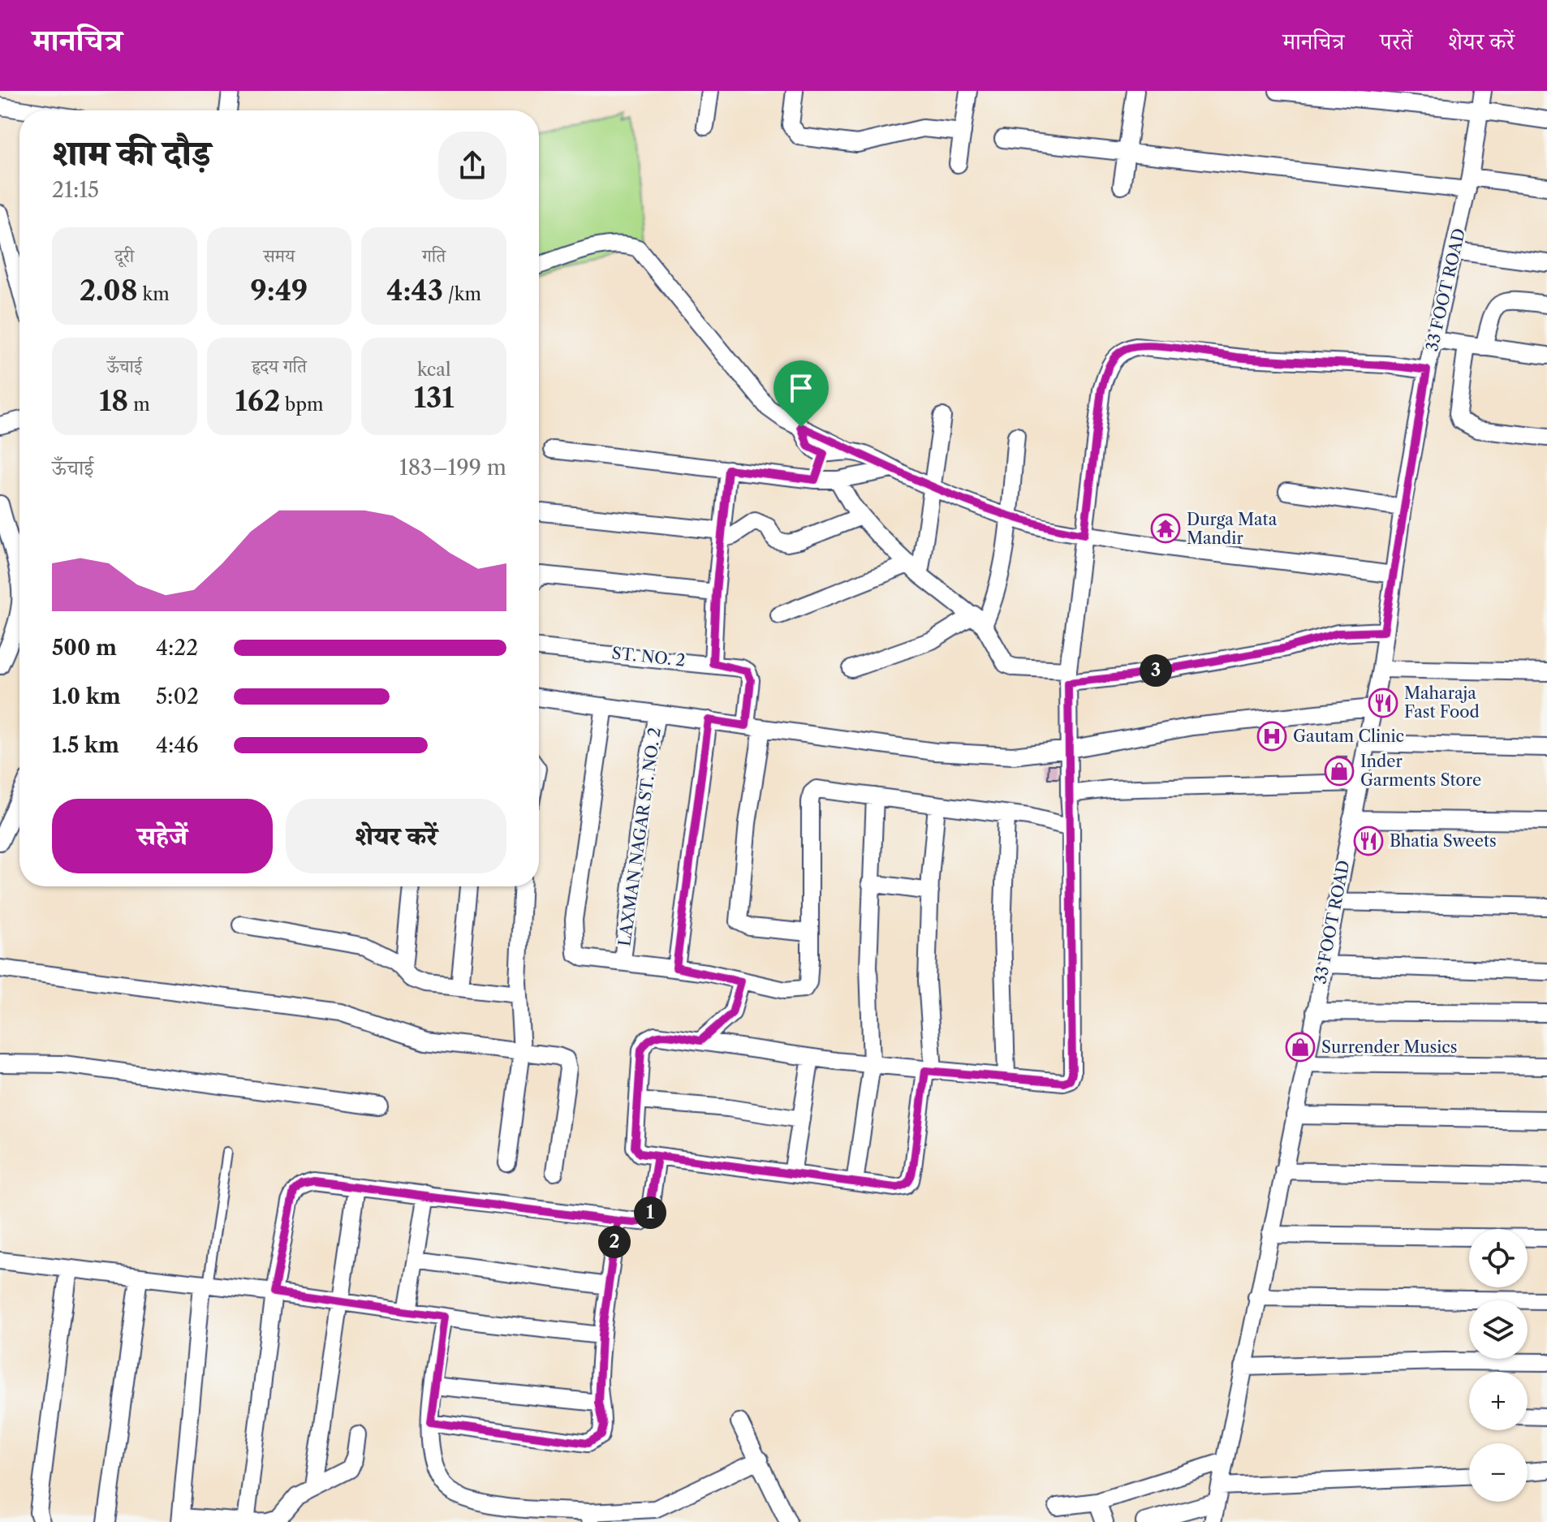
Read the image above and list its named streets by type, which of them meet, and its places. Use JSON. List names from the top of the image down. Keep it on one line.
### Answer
{"streets":{"street":["33 FOOT ROAD","ST. NO. 2","LAXMAN NAGAR ST. NO. 2"]},"places":{"temple":["Durga Mata Mandir"],"restaurant":["Maharaja Fast Food","Bhatia Sweets"],"hospital":["Gautam Clinic"],"shop":["Inder Garments Store","Surrender Musics"]},"page":{"header":"मानचित्र","nav":["मानचित्र","परतें","शेयर करें"],"heading":["शाम की दौड़","21:15"],"stats":[["दूरी","2.08 km"],["समय","9:49"],["गति","4:43 /km"],["ऊँचाई","18 m"],["हृदय गति","162 bpm"],["kcal","131"]],"chart":["ऊँचाई","183–199 m"],"list":[{"name":"500 m","note":"4:22"},{"name":"1.0 km","note":"5:02"},{"name":"1.5 km","note":"4:46"}],"pins":["3","1","2"],"buttons":["सहेजें","शेयर करें"],"map_buttons":["+","−"]}}
